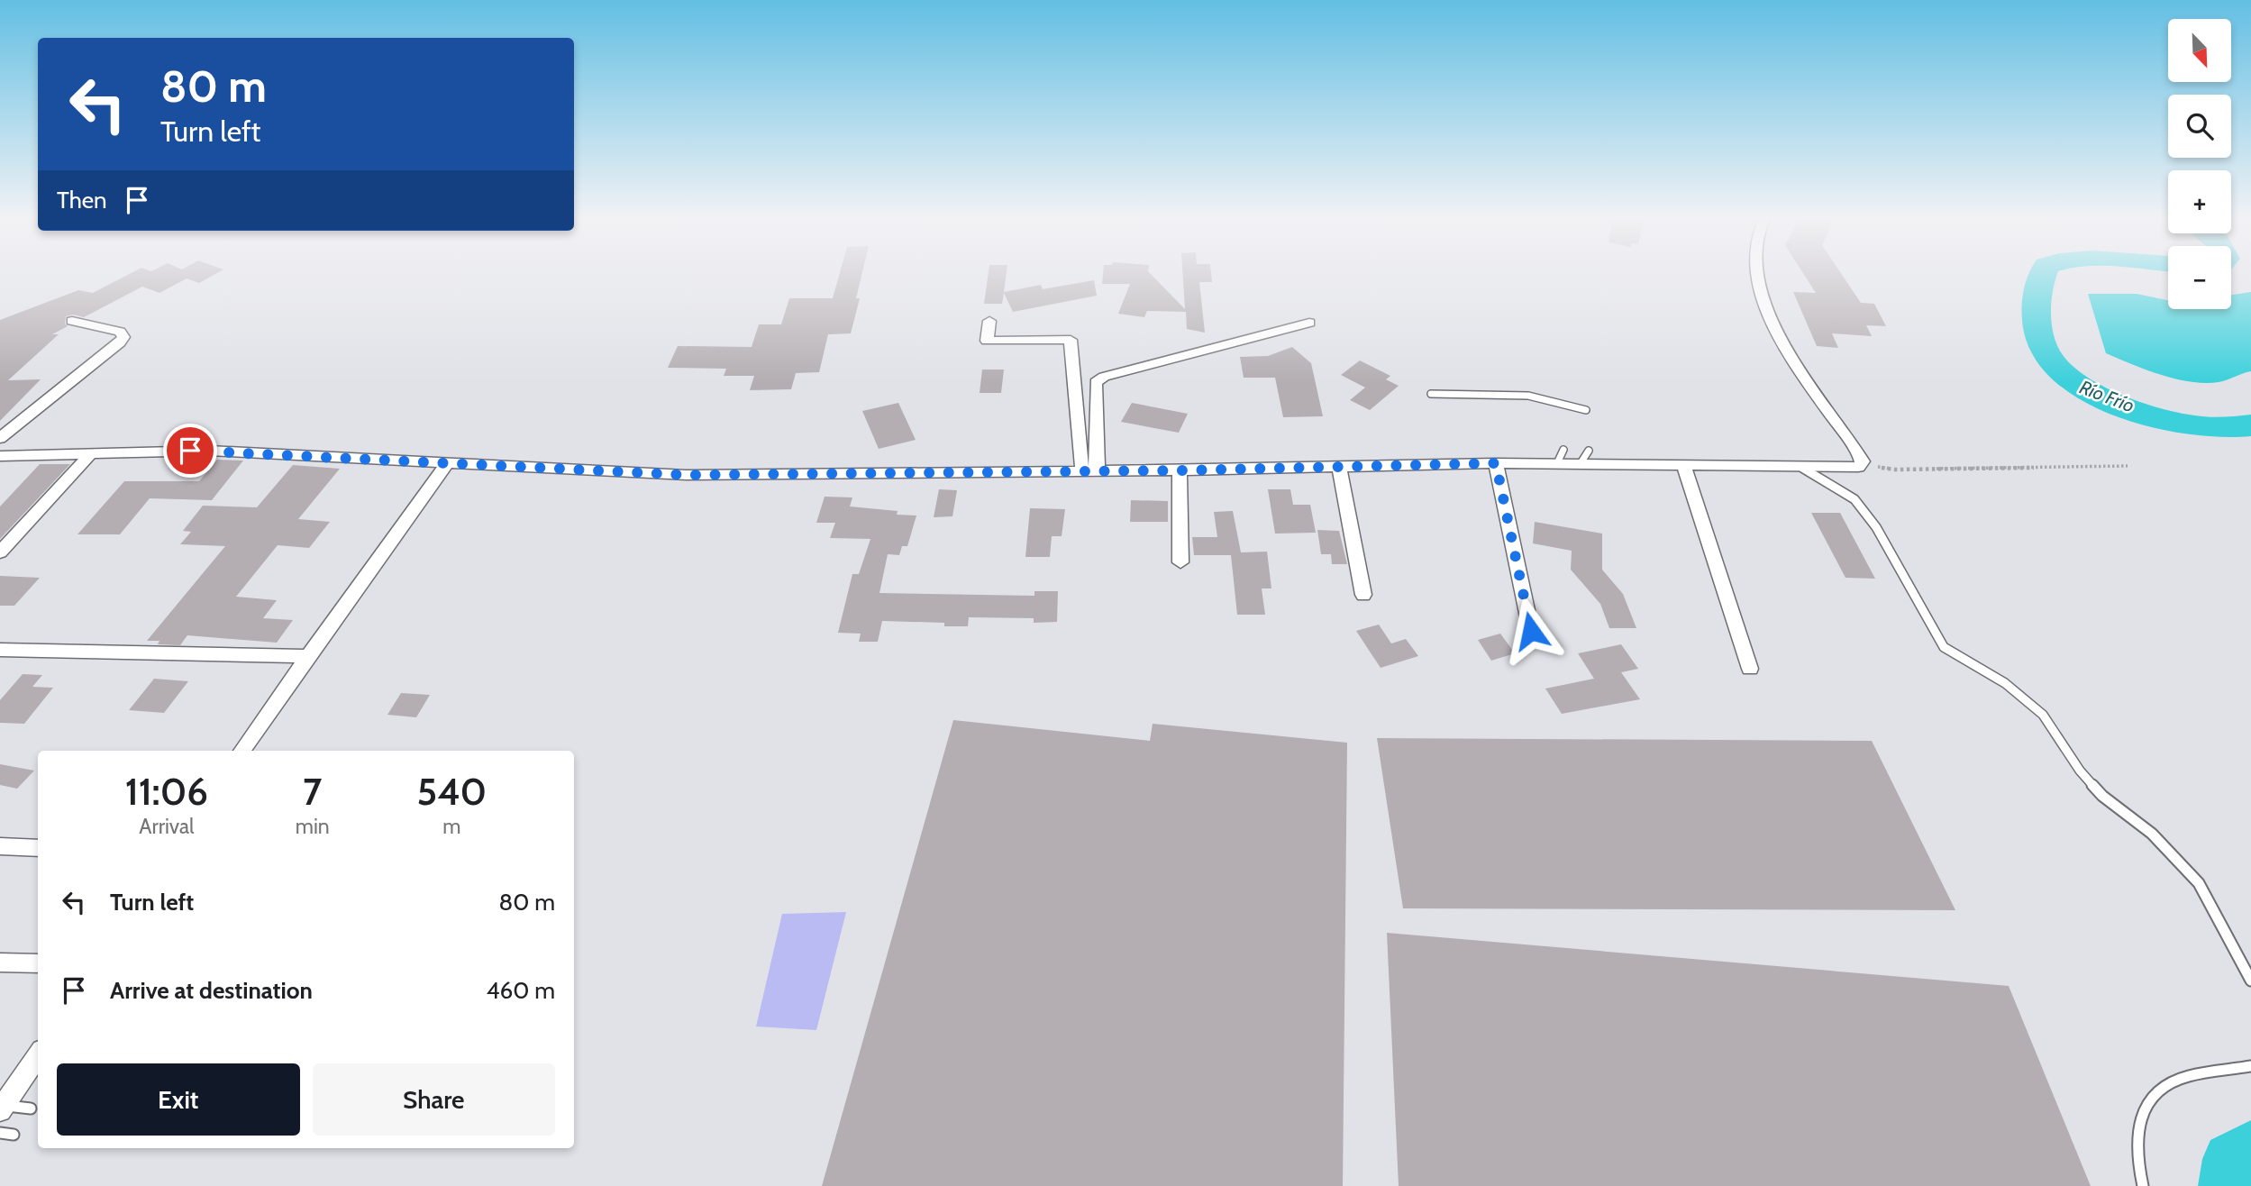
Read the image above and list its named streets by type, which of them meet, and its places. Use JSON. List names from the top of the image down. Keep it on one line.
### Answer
{"water":["Río Frío"],"north":"bottom right","page":{"map_buttons":["+","−"],"turn":["80 m","Turn left"],"then":"Then","eta":["11:06","Arrival","7","min","540","m"],"list":[{"name":"Turn left","value":"80 m"},{"name":"Arrive at destination","value":"460 m"}],"buttons":["Exit","Share"]}}
